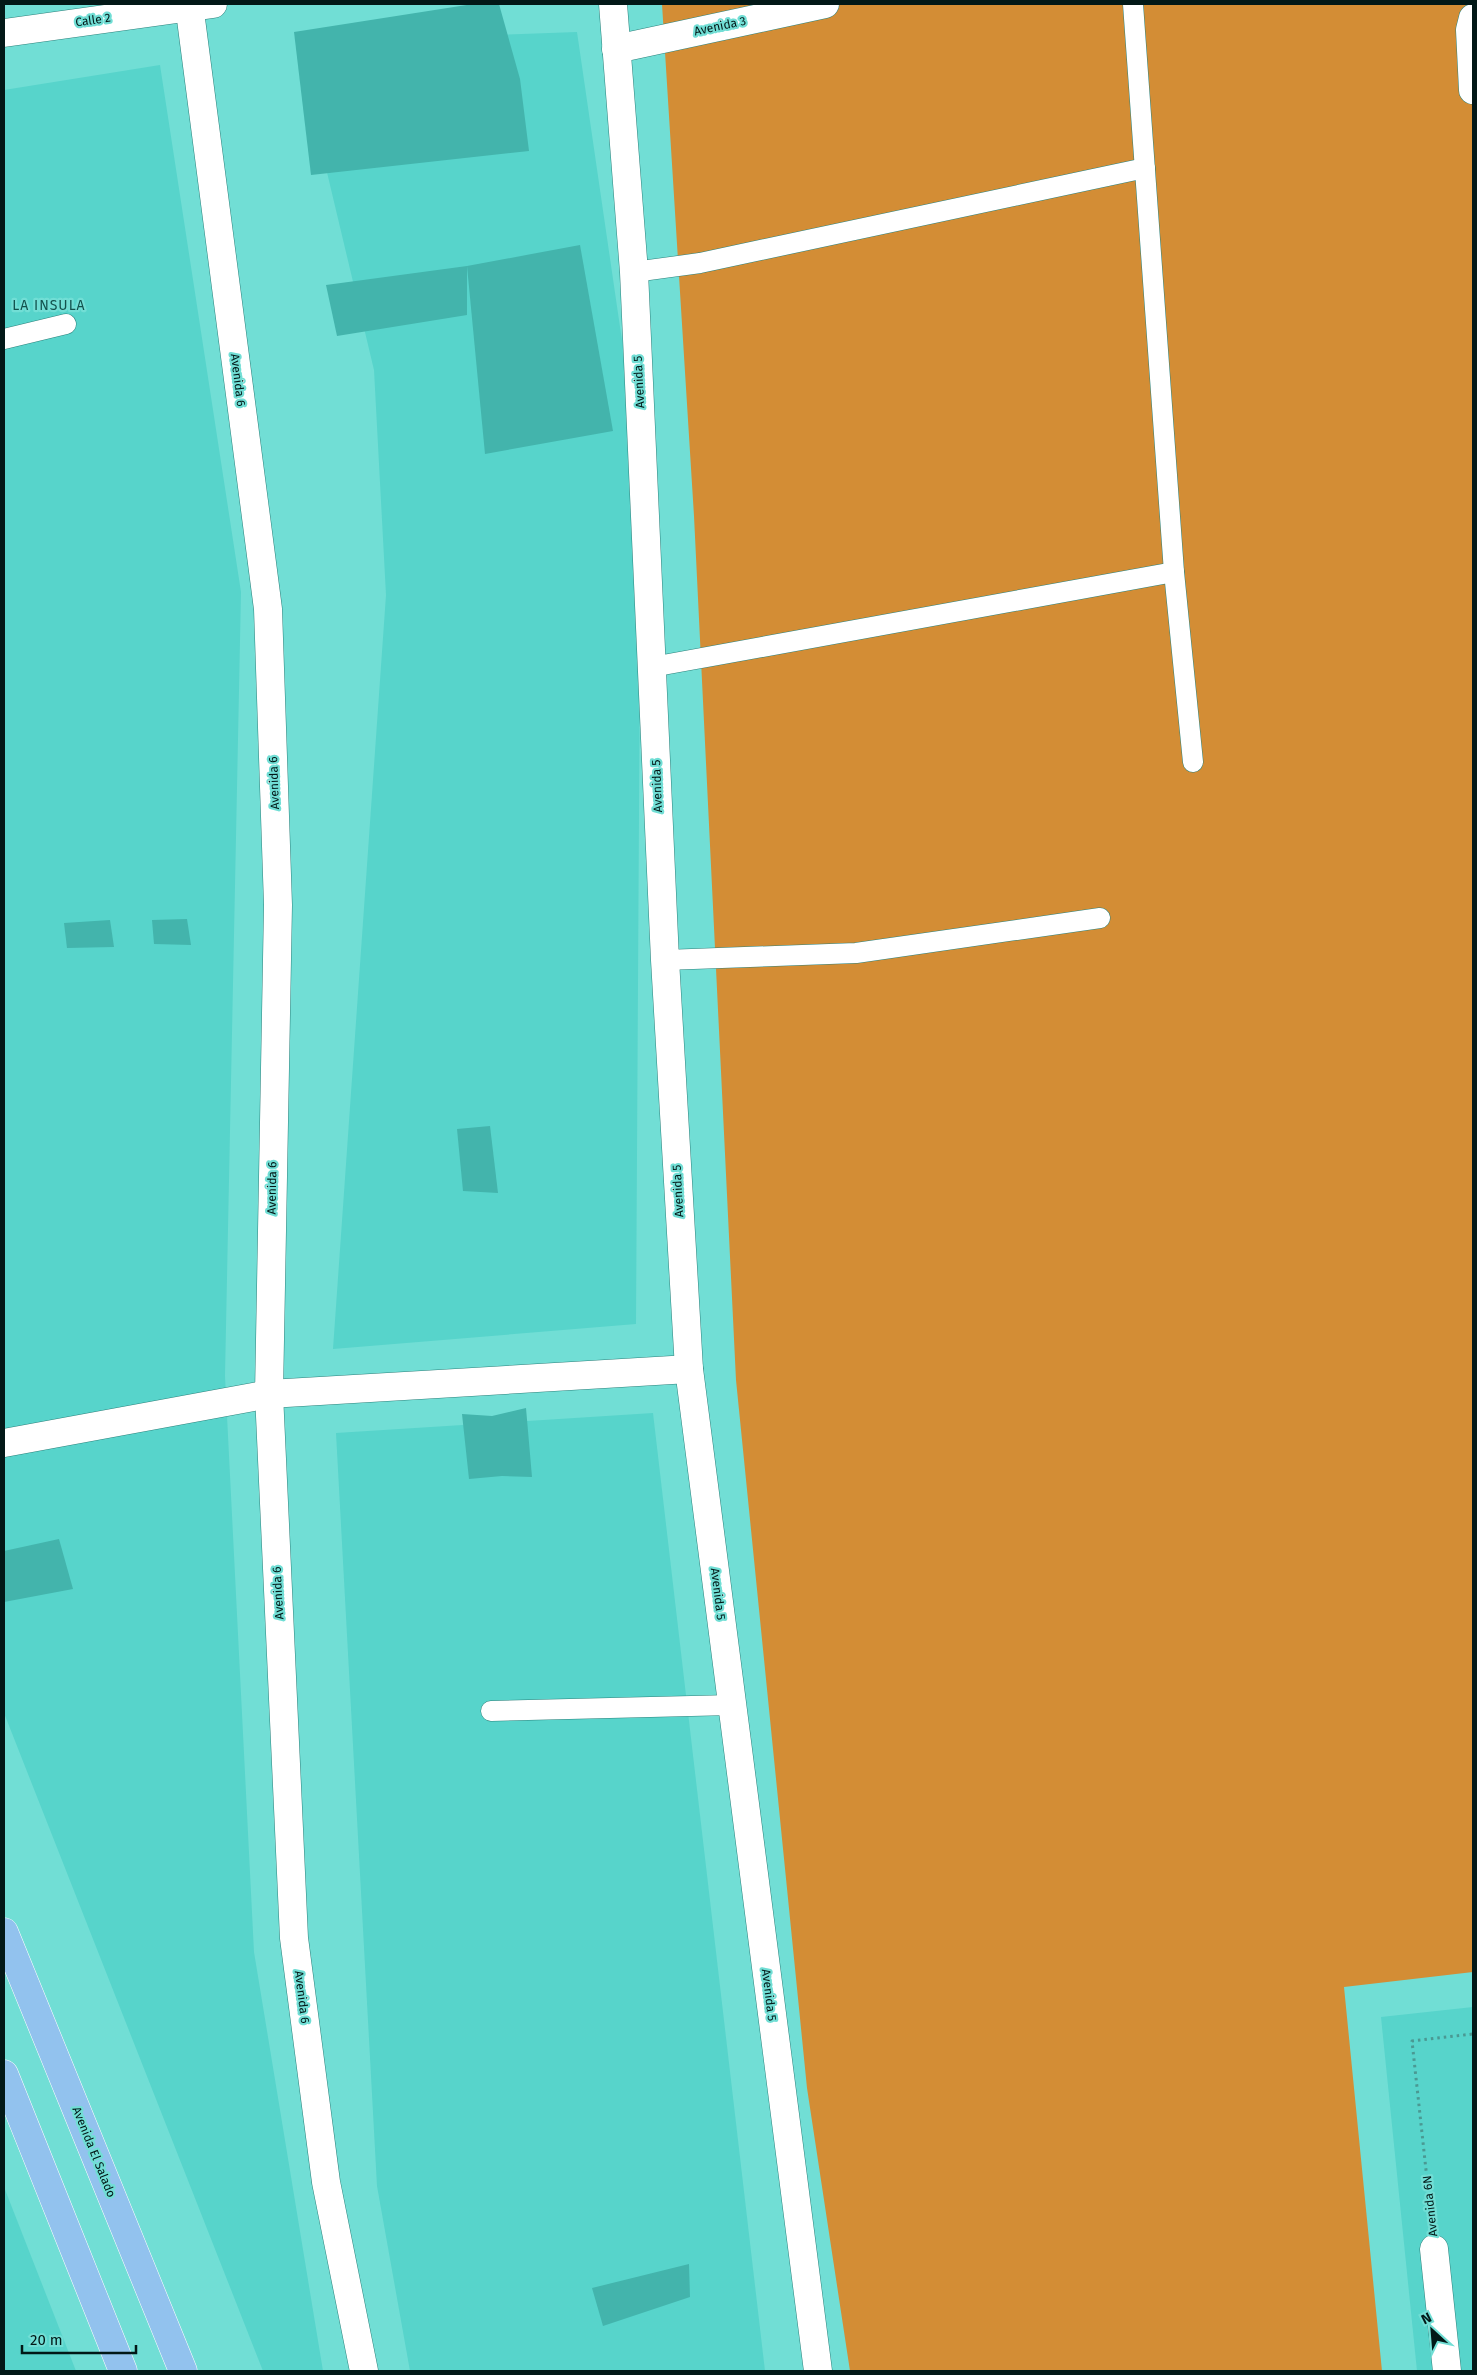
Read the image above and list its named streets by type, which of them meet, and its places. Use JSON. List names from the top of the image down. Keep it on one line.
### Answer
{"streets":{"main road":["Avenida El Salado"],"street":["Calle 2","Avenida 3","Avenida 6","Avenida 5","Avenida 6N"]},"crossings":[["Calle 2","Avenida 6"],["Avenida 3","Avenida 5"]],"districts":["LA INSULA"],"scale_bar":"20 m","north":"top left"}
